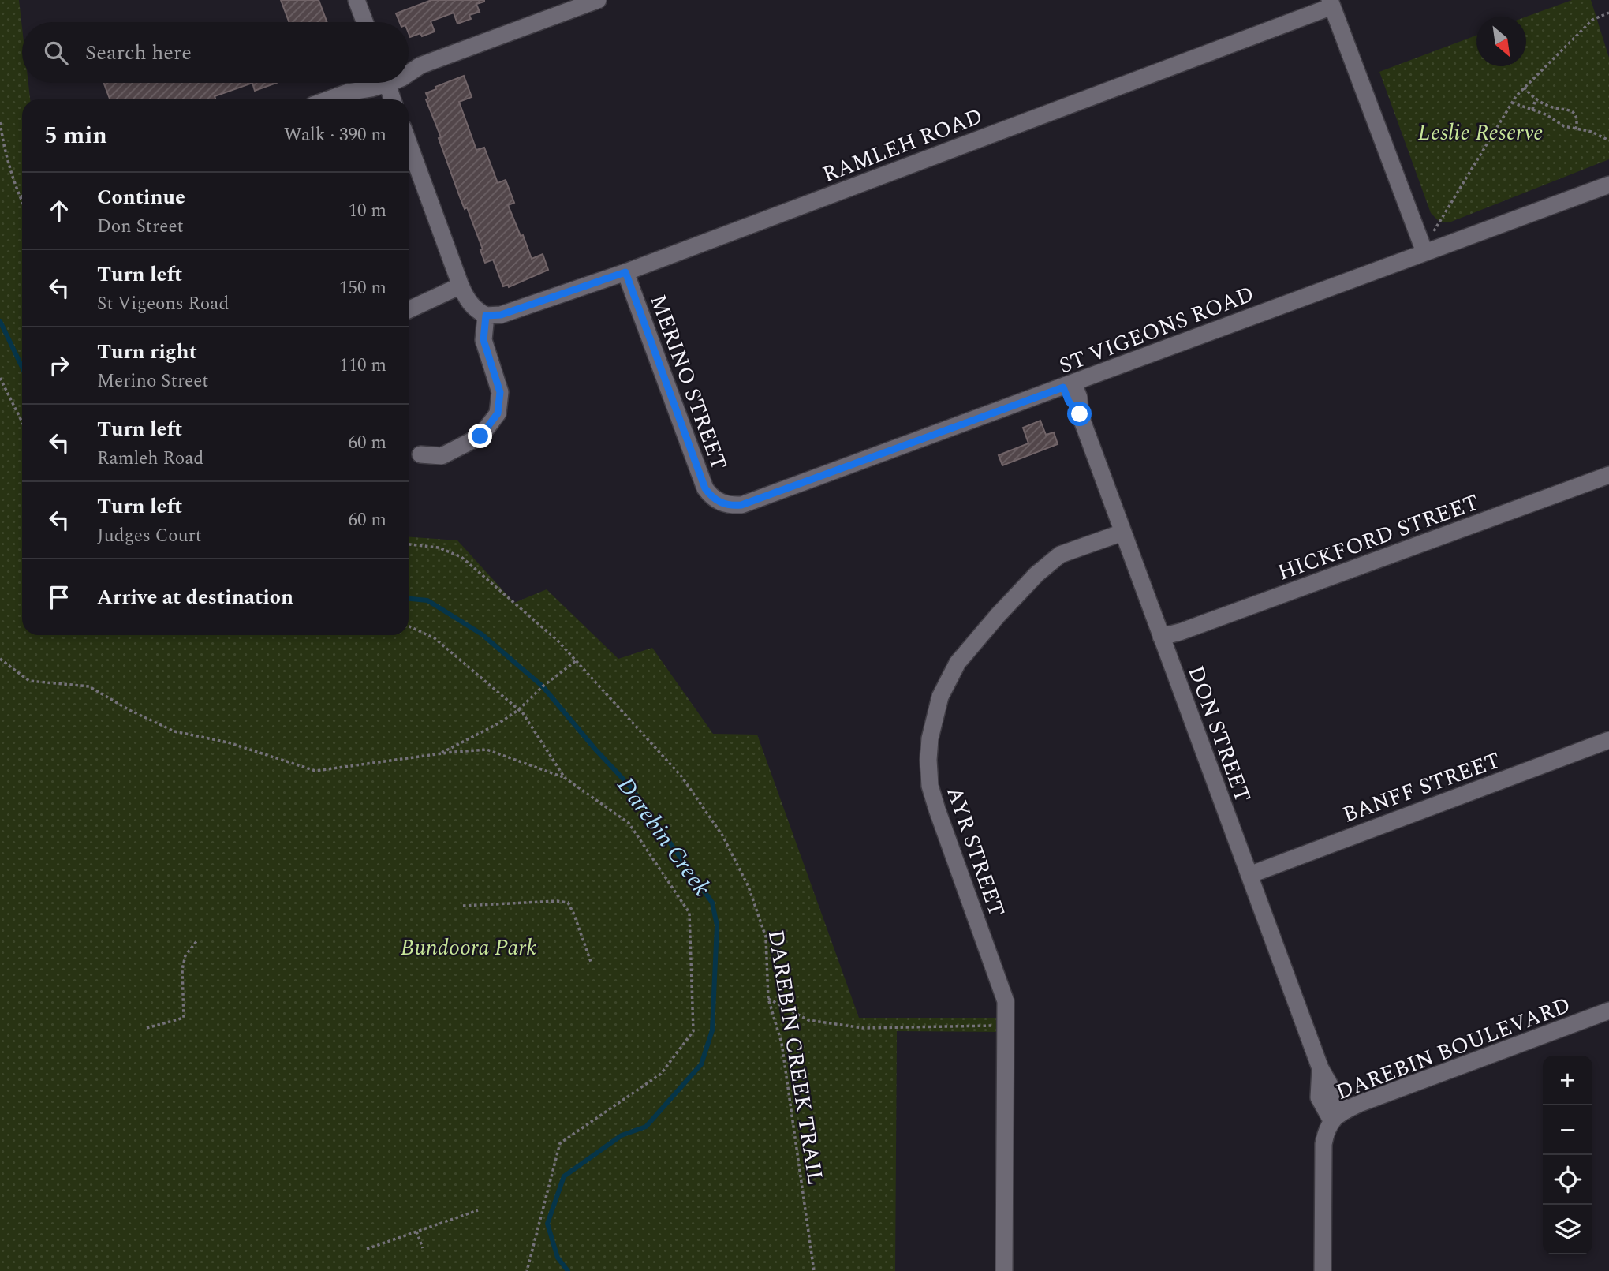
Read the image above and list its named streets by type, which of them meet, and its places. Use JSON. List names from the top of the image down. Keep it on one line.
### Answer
{"streets":{"street":["RAMLEH ROAD","ST VIGEONS ROAD","MERINO STREET","HICKFORD STREET","DON STREET","BANFF STREET","AYR STREET","DAREBIN BOULEVARD"],"path":["DAREBIN CREEK TRAIL"]},"crossings":[["RAMLEH ROAD","MERINO STREET"],["ST VIGEONS ROAD","MERINO STREET"],["ST VIGEONS ROAD","DON STREET"],["HICKFORD STREET","DON STREET"],["DON STREET","BANFF STREET"],["DON STREET","AYR STREET"],["DON STREET","DAREBIN BOULEVARD"]],"water":["Darebin Creek"],"parks":["Leslie Reserve","Bundoora Park"],"north":"bottom right","page":{"search":"Search here","heading":["5 min","Walk · 390 m"],"list":[["Continue","Don Street","10 m"],["Turn left","St Vigeons Road","150 m"],["Turn right","Merino Street","110 m"],["Turn left","Ramleh Road","60 m"],["Turn left","Judges Court","60 m"],"Arrive at destination"],"map_buttons":["+","−"]}}
